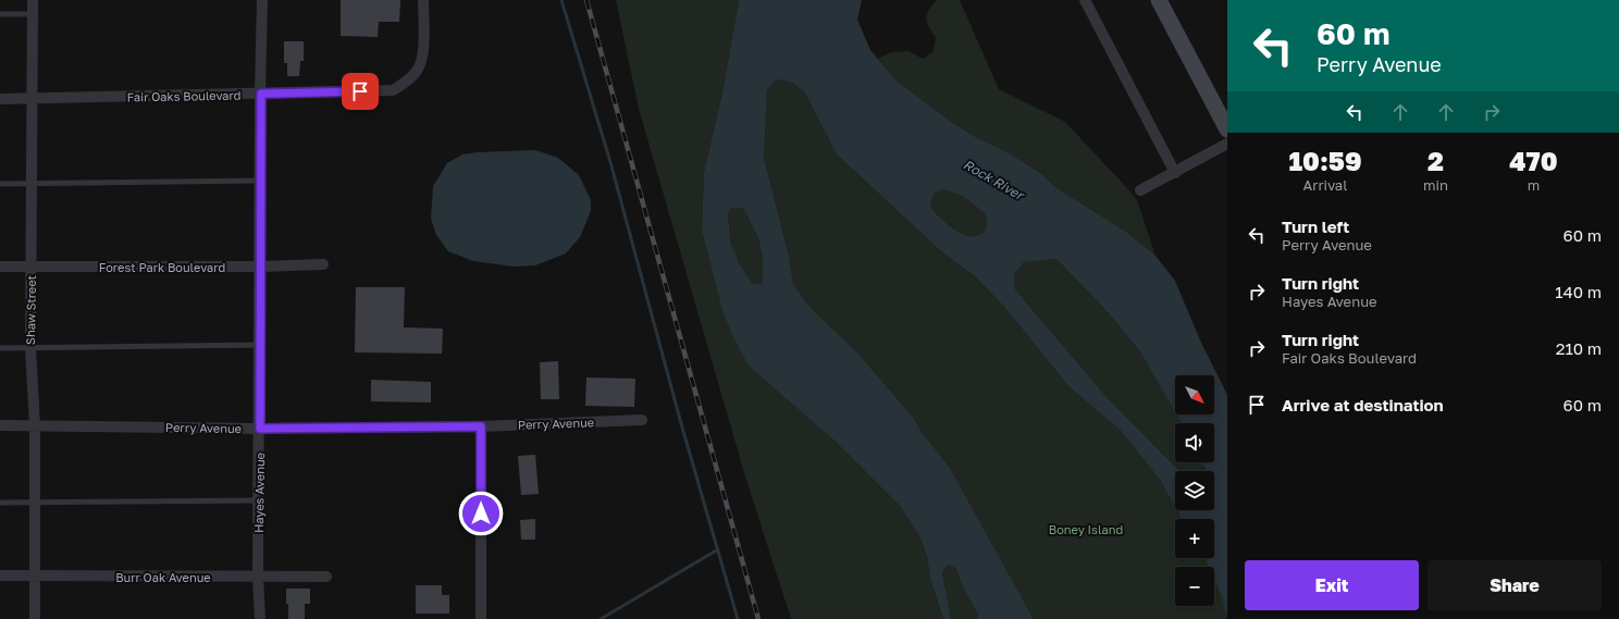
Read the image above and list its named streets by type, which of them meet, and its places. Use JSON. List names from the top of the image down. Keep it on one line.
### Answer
{"streets":{"street":["Fair Oaks Boulevard","Forest Park Boulevard","Shaw Street","Perry Avenue","Hayes Avenue","Burr Oak Avenue"]},"crossings":[["Fair Oaks Boulevard","Shaw Street"],["Fair Oaks Boulevard","Hayes Avenue"],["Forest Park Boulevard","Shaw Street"],["Forest Park Boulevard","Hayes Avenue"],["Shaw Street","Perry Avenue"],["Shaw Street","Burr Oak Avenue"],["Perry Avenue","Hayes Avenue"],["Hayes Avenue","Burr Oak Avenue"]],"water":["Rock River"],"parks":["Boney Island"],"north":"bottom right","page":{"turn":["60 m","Perry Avenue"],"eta":["10:59","Arrival","2","min","470","m"],"list":[{"name":"Turn left","note":"Perry Avenue","value":"60 m"},{"name":"Turn right","note":"Hayes Avenue","value":"140 m"},{"name":"Turn right","note":"Fair Oaks Boulevard","value":"210 m"},{"name":"Arrive at destination","value":"60 m"}],"map_buttons":["+","−"],"buttons":["Exit","Share"]}}
